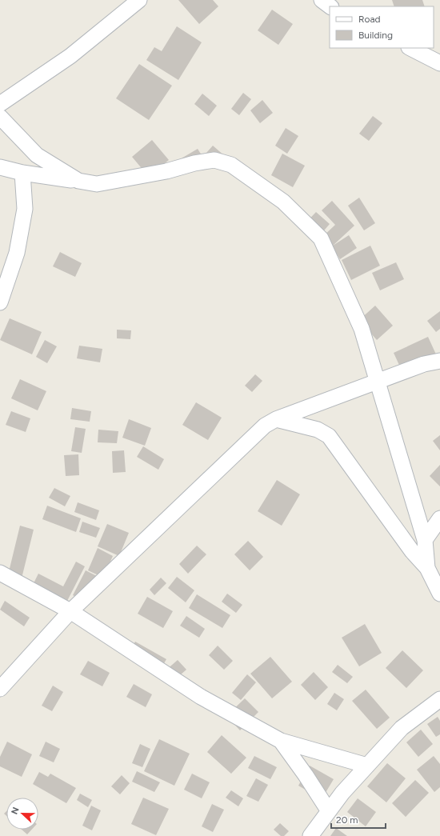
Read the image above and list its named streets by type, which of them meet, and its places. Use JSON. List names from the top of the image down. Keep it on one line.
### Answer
{"legend":["Road","Building"],"scale_bar":"20 m","north":"left"}
